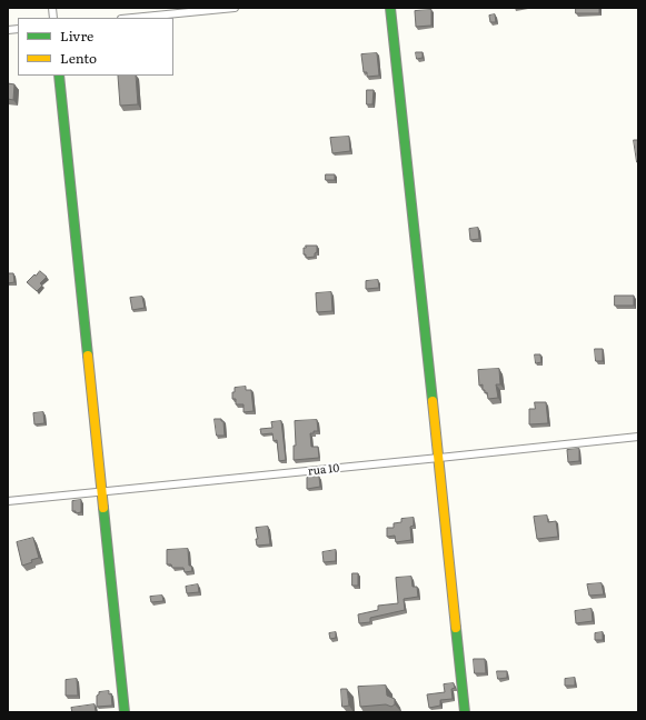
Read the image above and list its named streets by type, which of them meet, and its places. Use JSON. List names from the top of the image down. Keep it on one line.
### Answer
{"streets":{"street":["rua 10"]},"legend":["Livre","Lento"]}
